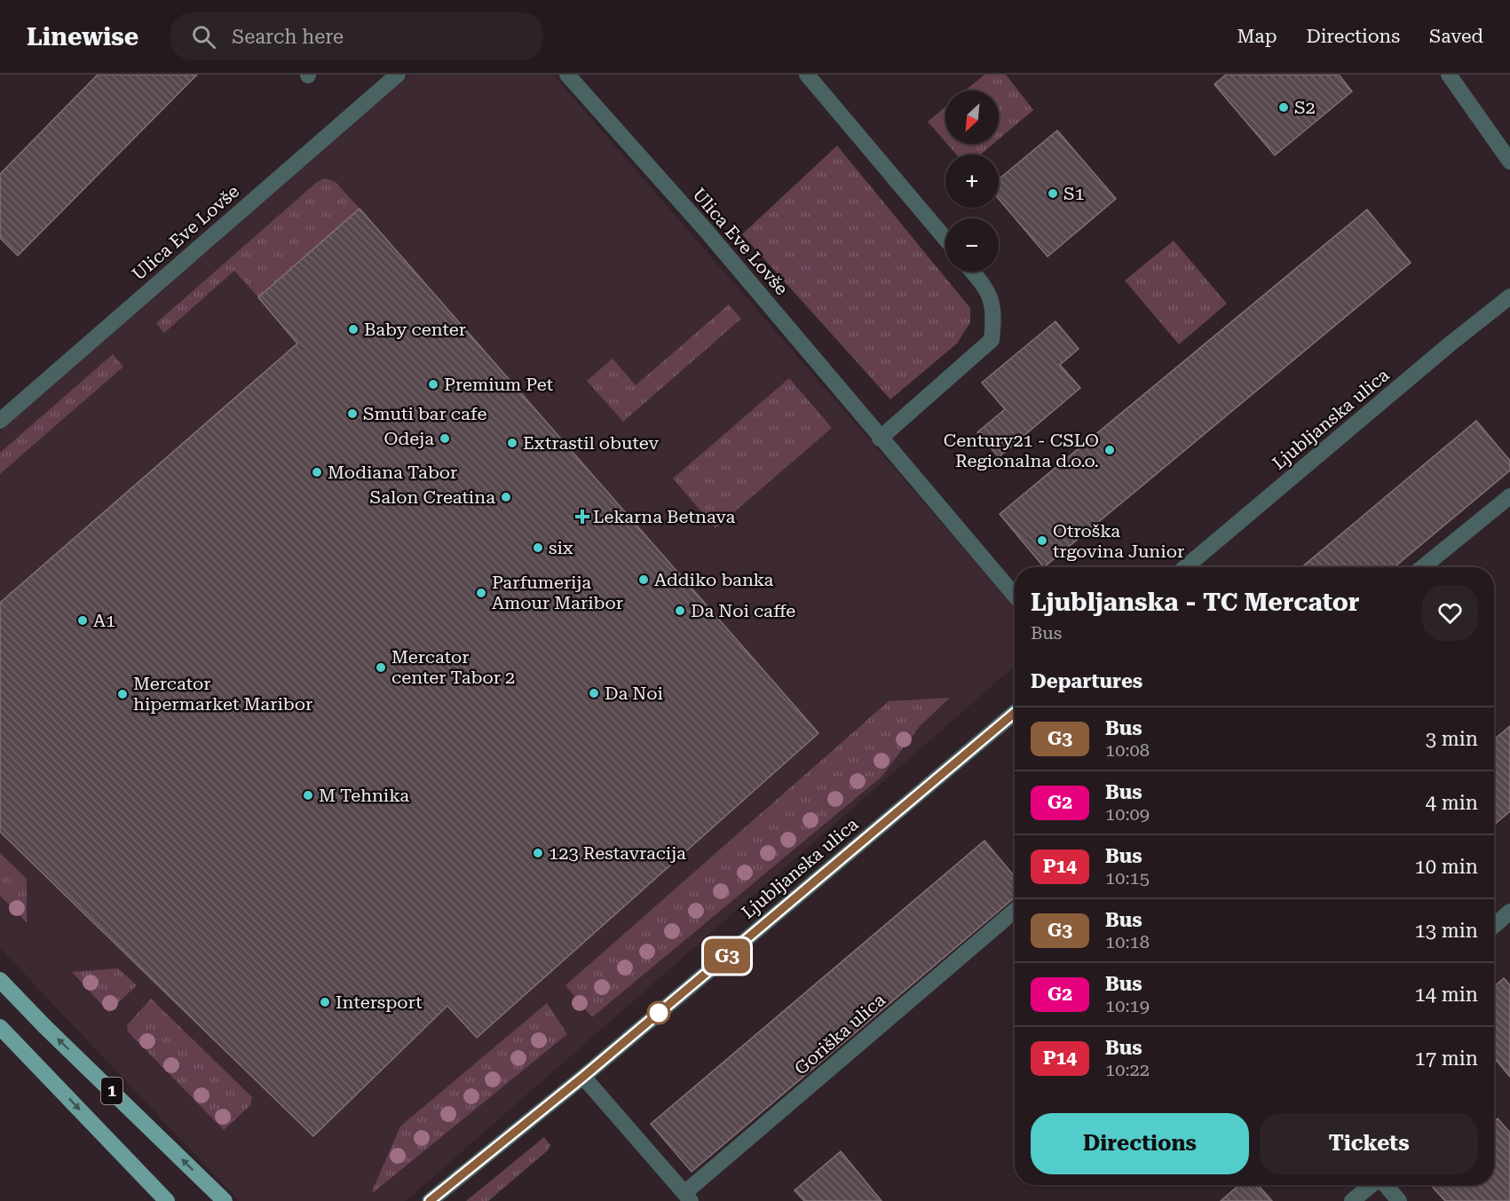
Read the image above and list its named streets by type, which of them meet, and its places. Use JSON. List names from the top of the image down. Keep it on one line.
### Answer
{"streets":{"main road":["1"],"street":["Ulica Eve Lovše","Ljubljanska ulica","Goriška ulica"]},"crossings":[["Ljubljanska ulica","Goriška ulica"]],"places":{"other":["S2","S1","Baby center","Premium Pet","Smuti bar cafe","Odeja","Extrastil obutev","Century21 - CSLO Regionalna d.o.o.","Modiana Tabor","Salon Creatina","Otroška trgovina Junior","six","Addiko banka","Parfumerija Amour Maribor","Da Noi caffe","A1","Mercator center Tabor 2","Da Noi","Mercator hipermarket Maribor","M Tehnika","123 Restavracija","Intersport"],"health":["Lekarna Betnava"]},"lines":["bus line G3"],"north":"bottom left","page":{"header":"Linewise","search":"Search here","nav":["Map","Directions","Saved"],"on_map":"G3","map_buttons":["+","−"],"heading":[["Ljubljanska - TC Mercator","Bus"],"Departures"],"list":[{"mark":"G3","name":"Bus","note":"10:08","value":"3 min"},{"mark":"G2","name":"Bus","note":"10:09","value":"4 min"},{"mark":"P14","name":"Bus","note":"10:15","value":"10 min"},{"mark":"G3","name":"Bus","note":"10:18","value":"13 min"},{"mark":"G2","name":"Bus","note":"10:19","value":"14 min"},{"mark":"P14","name":"Bus","note":"10:22","value":"17 min"}],"buttons":["Directions","Tickets"]}}
